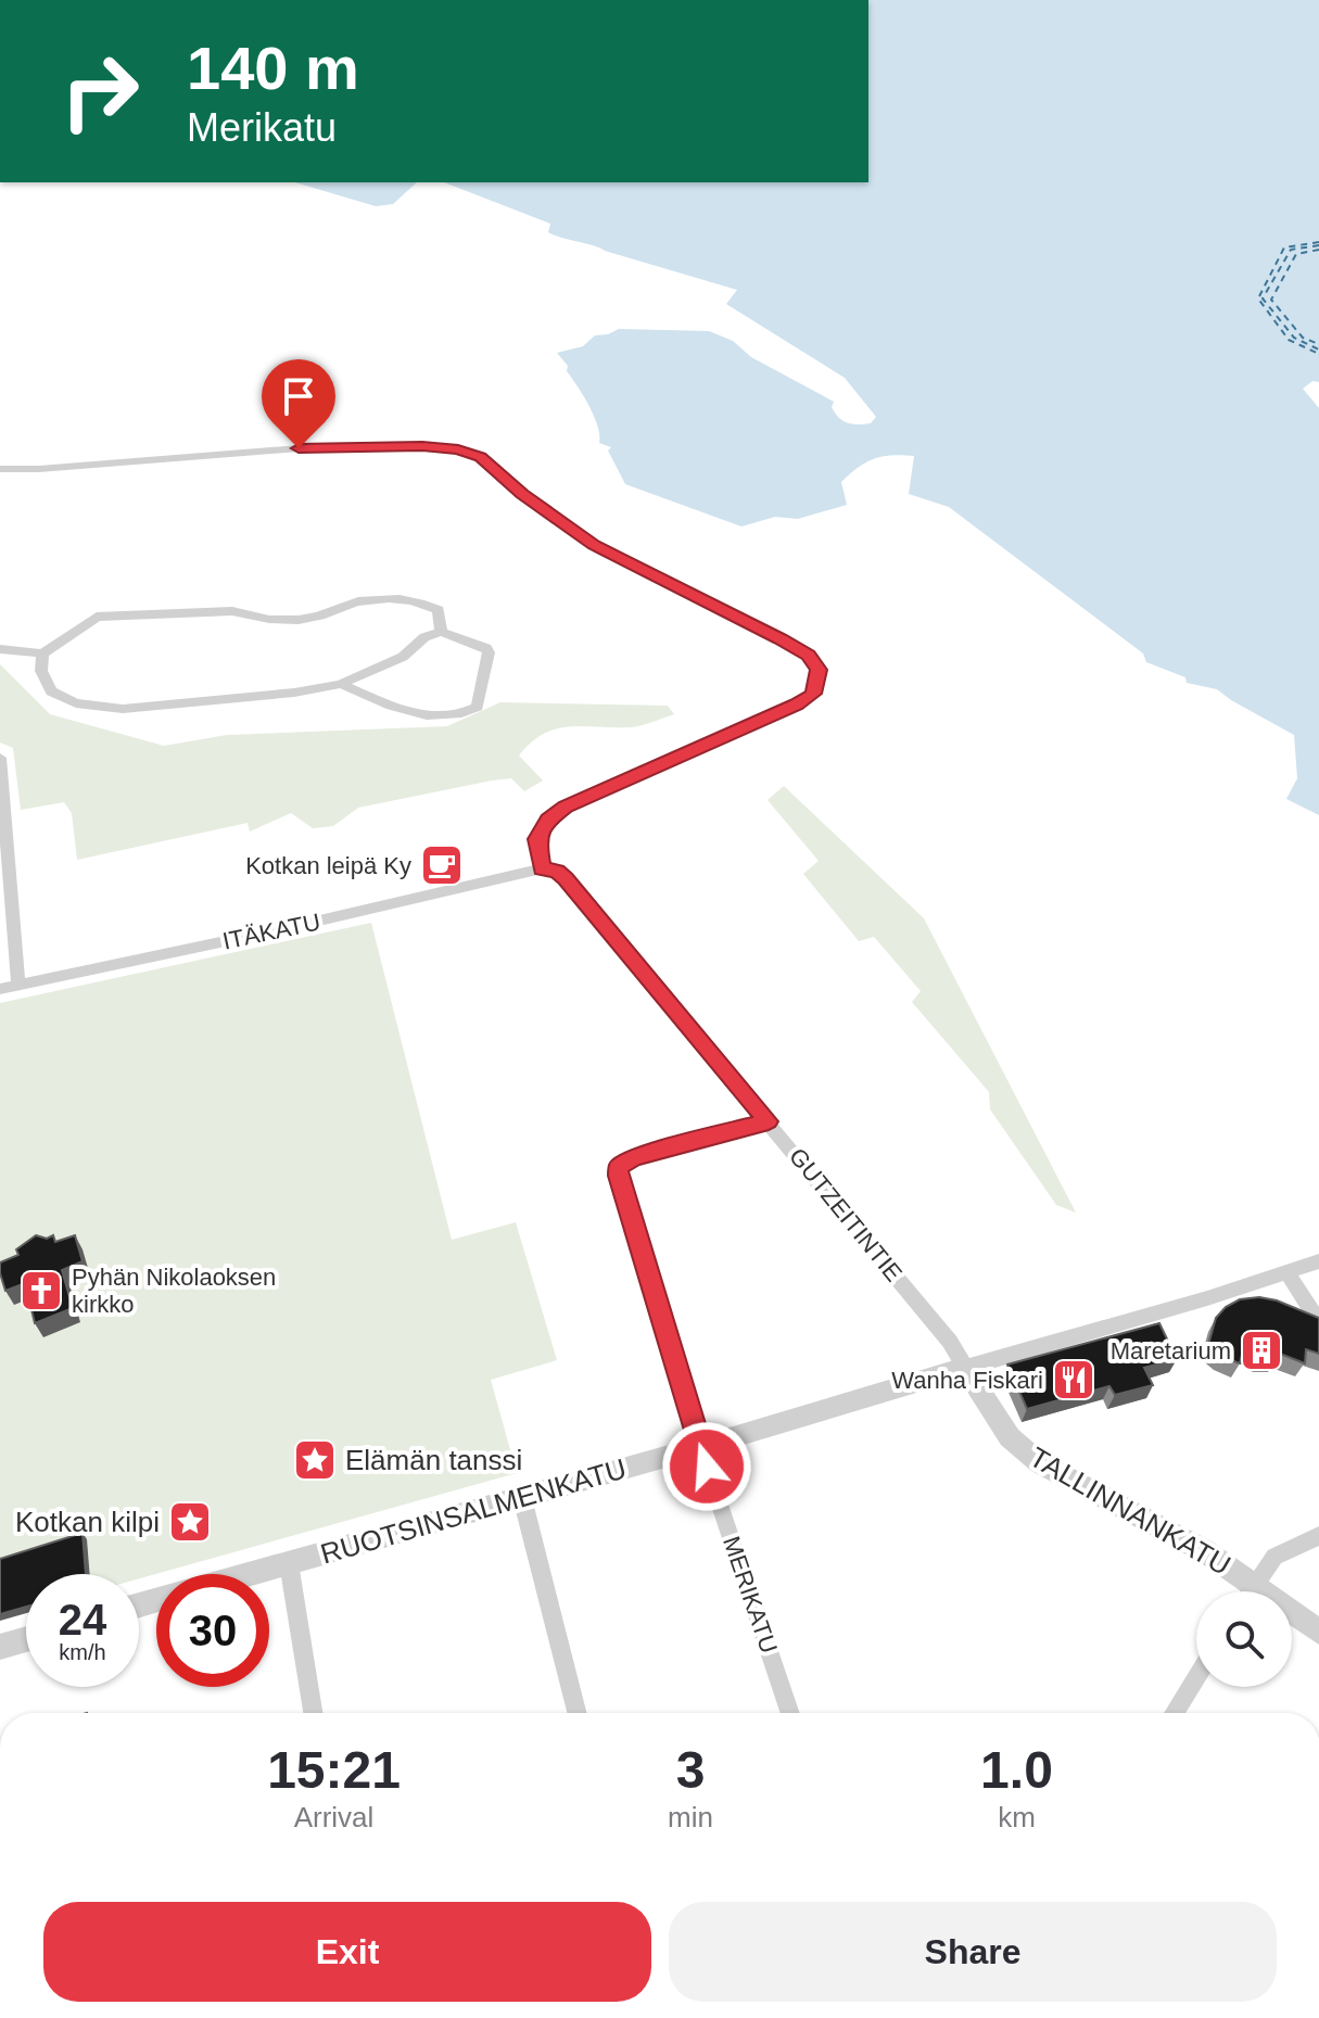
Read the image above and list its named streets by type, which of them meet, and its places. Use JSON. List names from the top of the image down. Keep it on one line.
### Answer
{"streets":{"street":["ITÄKATU","GUTZEITINTIE","RUOTSINSALMENKATU","TALLINNANKATU","MERIKATU"]},"crossings":[["ITÄKATU","GUTZEITINTIE"],["GUTZEITINTIE","RUOTSINSALMENKATU"],["GUTZEITINTIE","TALLINNANKATU"],["GUTZEITINTIE","MERIKATU"],["RUOTSINSALMENKATU","TALLINNANKATU"],["RUOTSINSALMENKATU","MERIKATU"]],"places":{"cafe":["Kotkan leipä Ky"],"church":["Pyhän Nikolaoksen kirkko"],"building":["Maretarium"],"restaurant":["Wanha Fiskari"],"place":["Elämän tanssi","Kotkan kilpi"]},"page":{"turn":["140 m","Merikatu"],"speed":"24 km/h","limit":"30","eta":["15:21","Arrival","3","min","1.0","km"],"buttons":["Exit","Share"]}}
